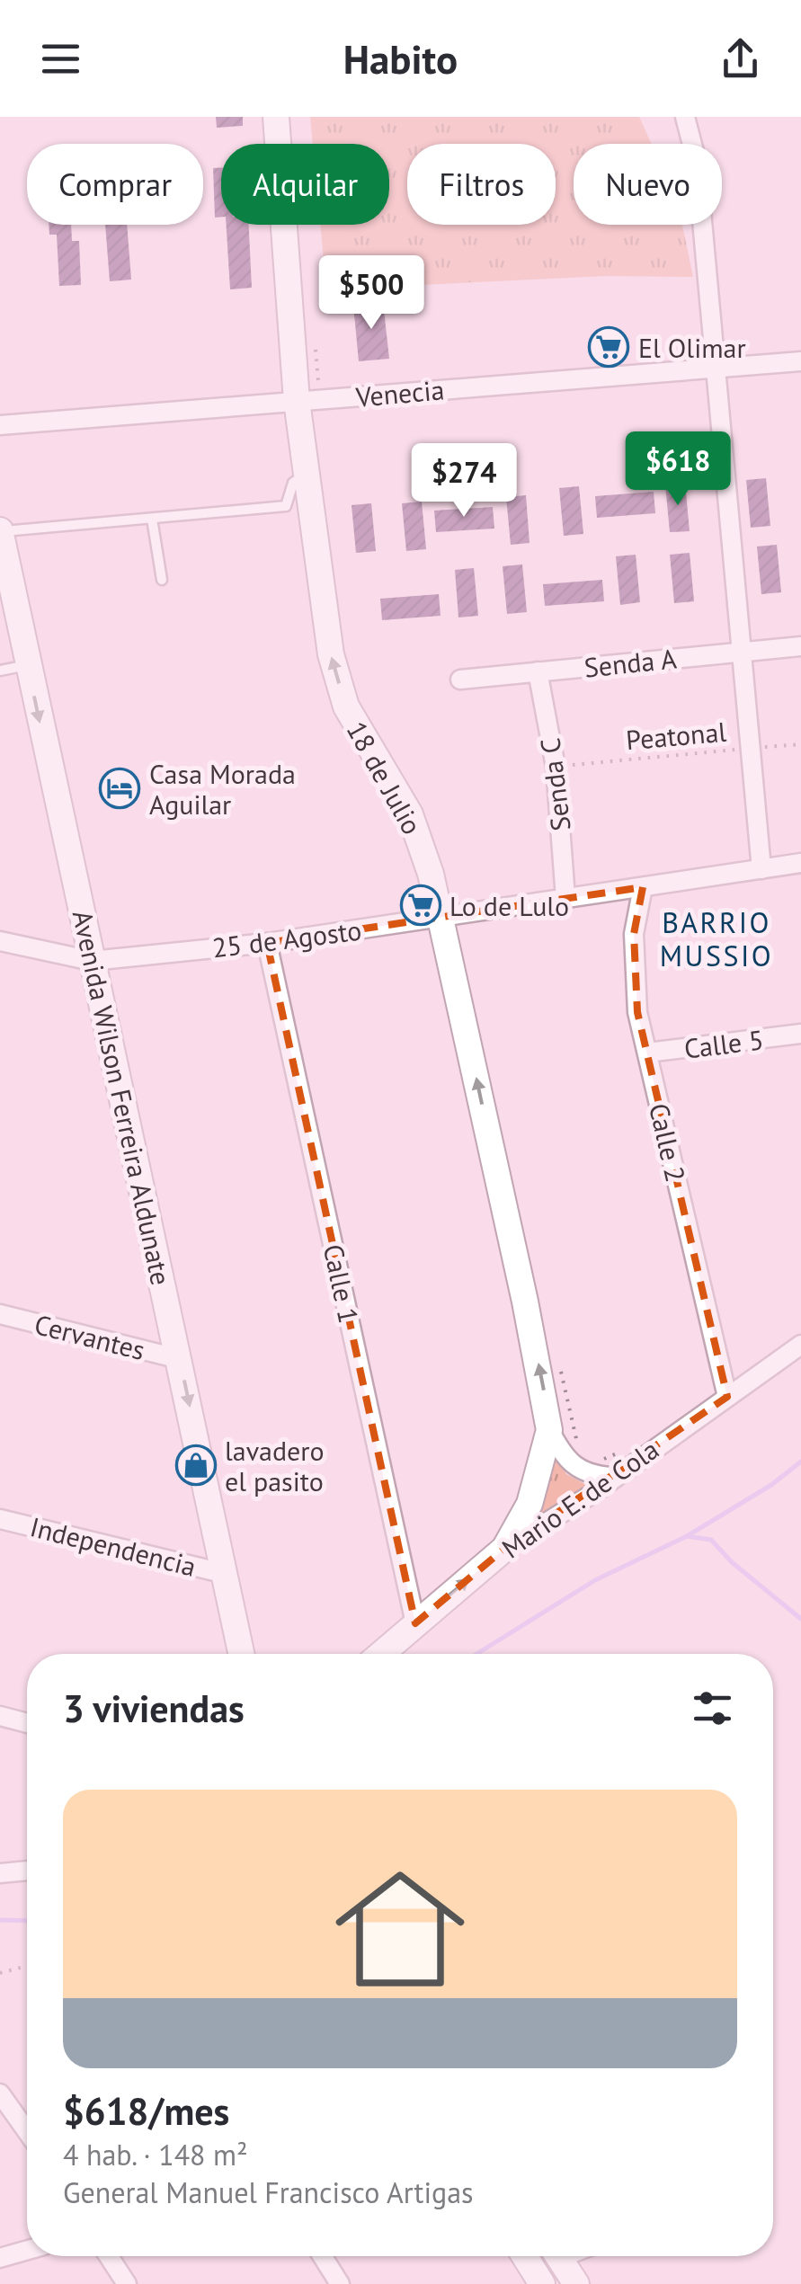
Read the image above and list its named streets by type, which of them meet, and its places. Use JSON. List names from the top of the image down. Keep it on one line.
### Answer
{"streets":{"street":["Venecia","Senda A","18 de Julio","Senda C","25 de Agosto","Calle 5","Avenida Wilson Ferreira Aldunate","Calle 2","Calle 1","Cervantes","Mario E. de Cola","Independencia"],"path":["Peatonal"]},"crossings":[["Venecia","18 de Julio"],["Senda A","Senda C"],["Peatonal","Senda C"],["18 de Julio","25 de Agosto"],["18 de Julio","Mario E. de Cola"],["Senda C","25 de Agosto"],["25 de Agosto","Avenida Wilson Ferreira Aldunate"],["25 de Agosto","Calle 2"],["25 de Agosto","Calle 1"],["Calle 5","Calle 2"],["Avenida Wilson Ferreira Aldunate","Cervantes"],["Avenida Wilson Ferreira Aldunate","Independencia"],["Calle 2","Mario E. de Cola"],["Calle 1","Mario E. de Cola"]],"one_way":["18 de Julio","Avenida Wilson Ferreira Aldunate"],"districts":["BARRIO MUSSIO"],"places":{"supermarket":["El Olimar","Lo de Lulo"],"hotel":["Casa Morada Aguilar"],"shop":["lavadero el pasito"]},"page":{"header":"Habito","chip":["Comprar","Alquilar","Filtros","Nuevo"],"price":["$500","$618","$274"],"heading":"3 viviendas","list":[{"name":"$618/mes","note":"4 hab. · 148 m² · General Manuel Francisco Artigas"}]}}
